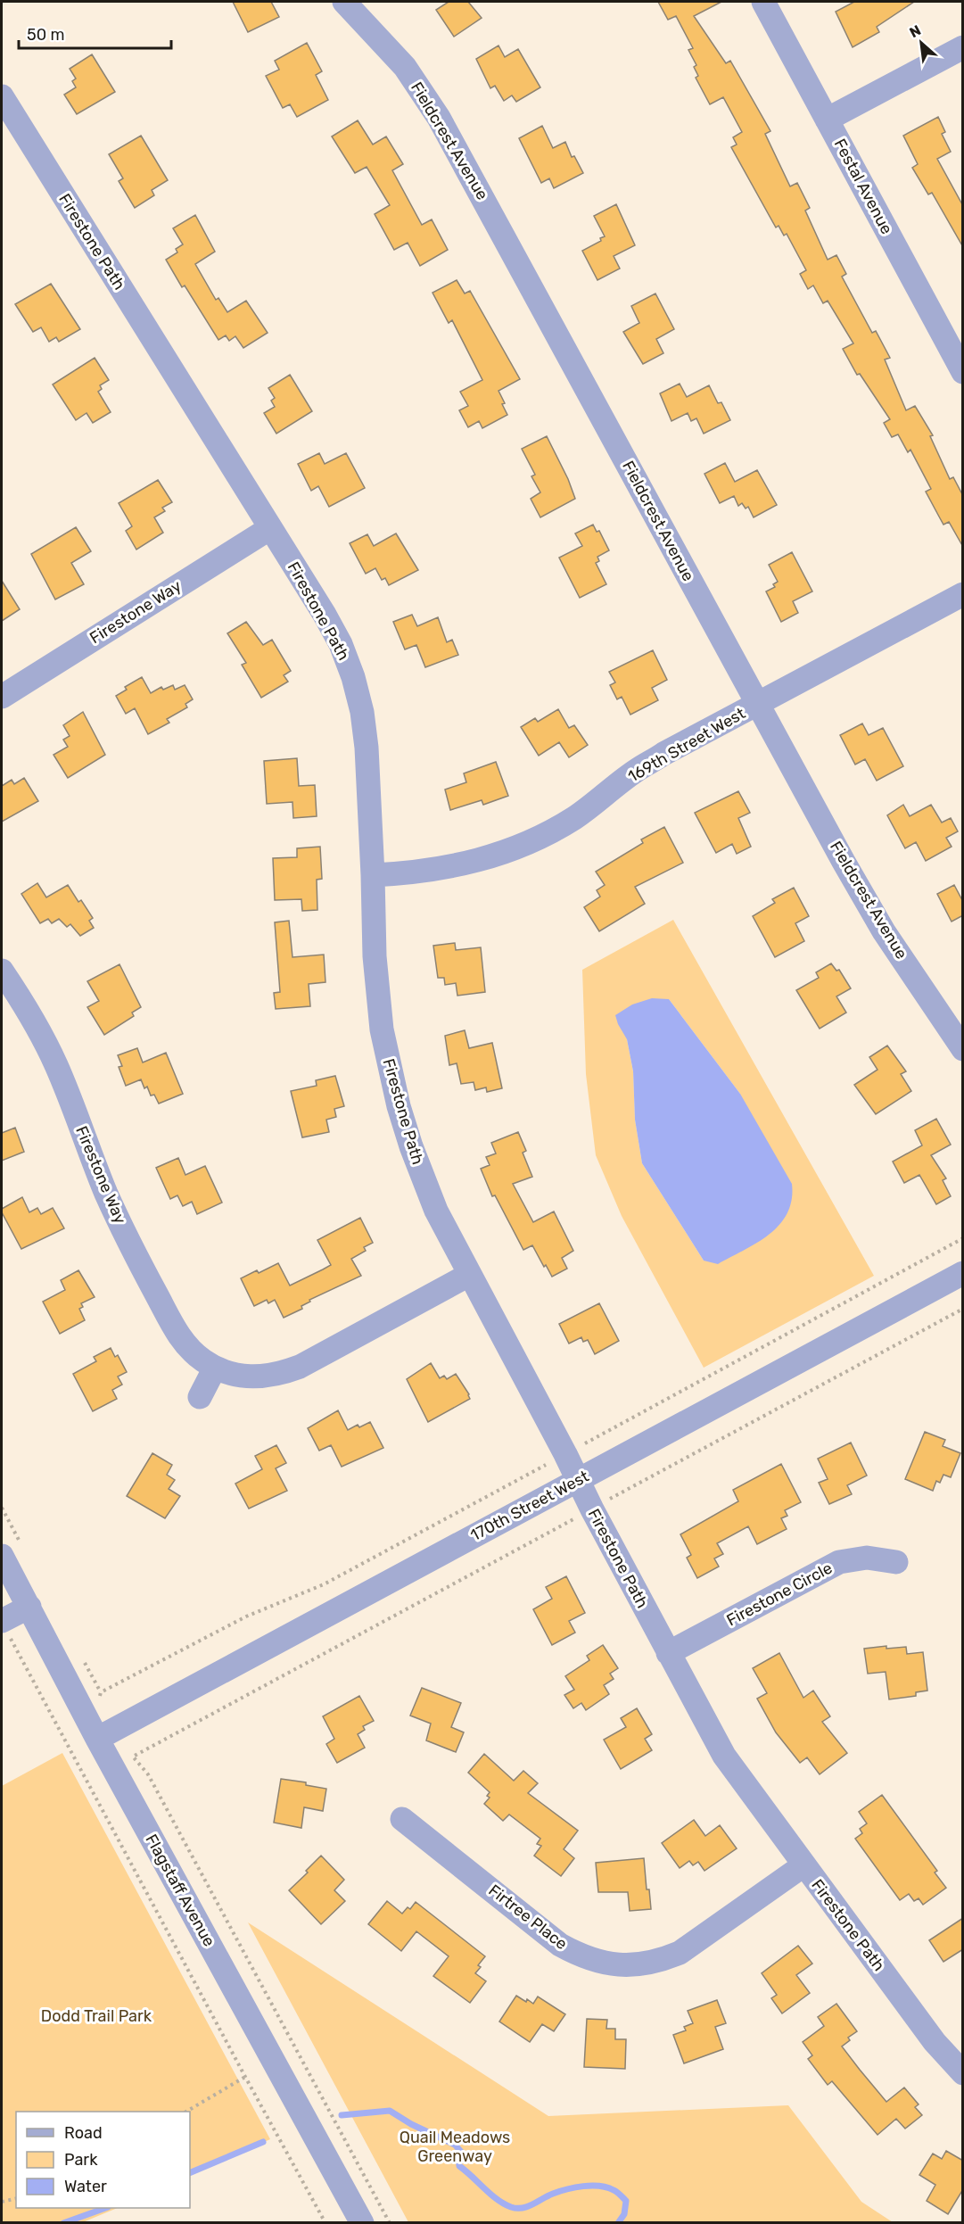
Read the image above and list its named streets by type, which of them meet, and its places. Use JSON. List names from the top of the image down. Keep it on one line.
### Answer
{"streets":{"street":["Fieldcrest Avenue","Festal Avenue","Firestone Path","Firestone Way","169th Street West","170th Street West","Firestone Circle","Flagstaff Avenue","Firtree Place"]},"crossings":[["Fieldcrest Avenue","169th Street West"],["Firestone Path","Firestone Way"],["Firestone Path","169th Street West"],["Firestone Path","170th Street West"],["Firestone Path","Firestone Circle"],["Firestone Path","Firtree Place"],["170th Street West","Flagstaff Avenue"]],"parks":["Dodd Trail Park","Quail Meadows Greenway"],"legend":["Road","Park","Water"],"scale_bar":"50 m","north":"top left"}
